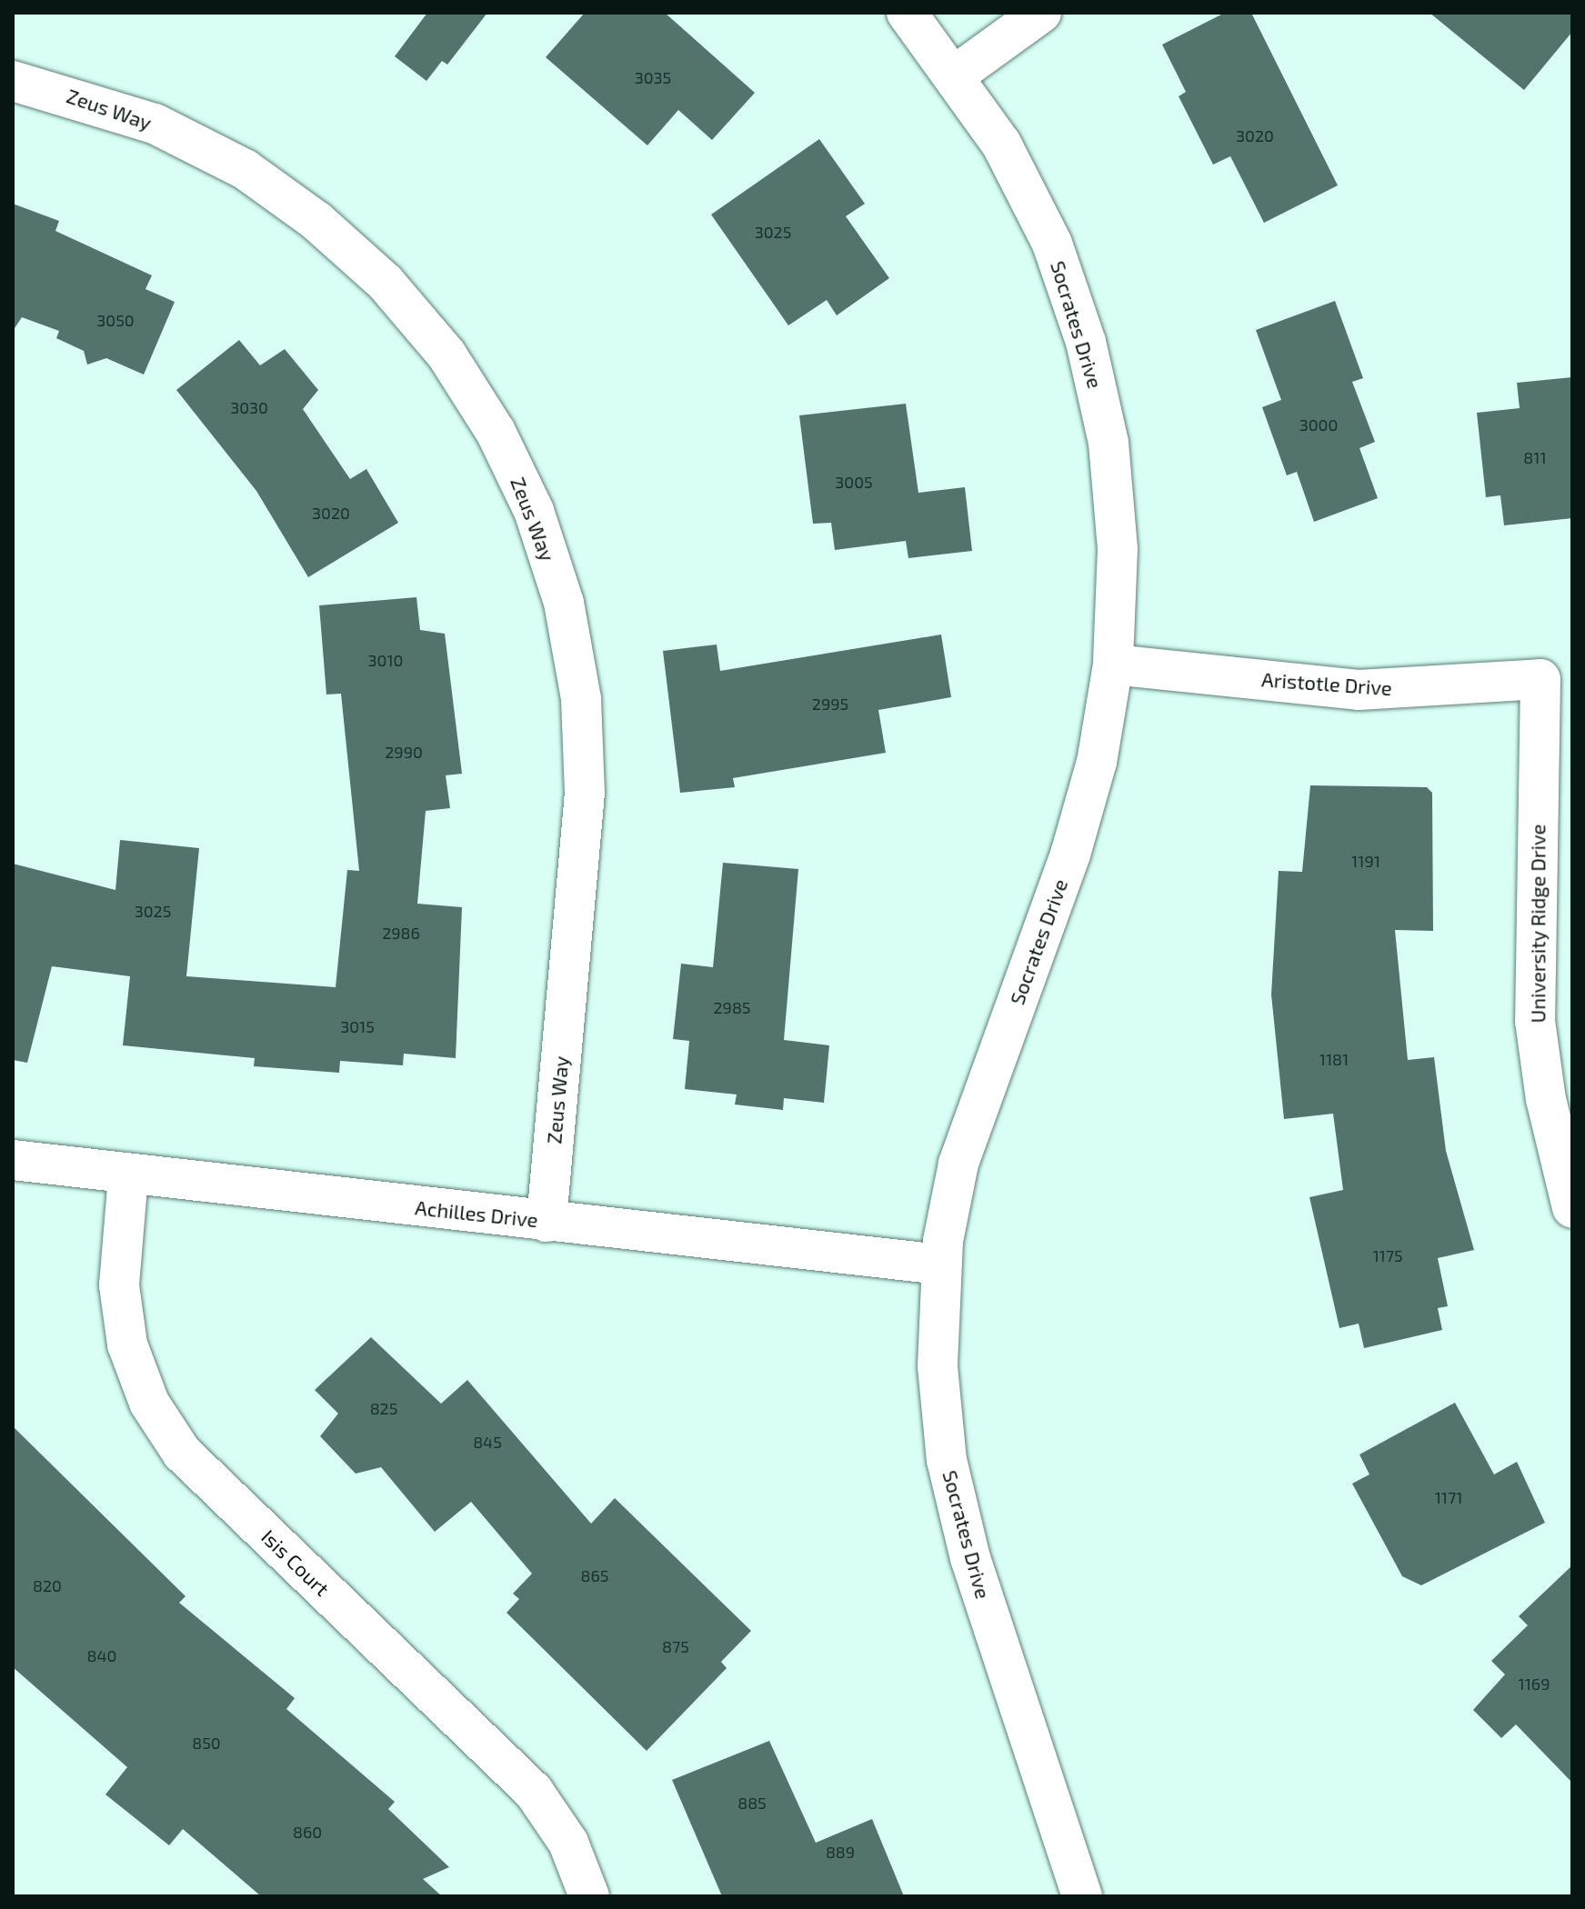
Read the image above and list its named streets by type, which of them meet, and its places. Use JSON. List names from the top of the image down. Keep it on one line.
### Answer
{"streets":{"street":["Zeus Way","Socrates Drive","Aristotle Drive","University Ridge Drive","Achilles Drive","Isis Court"]},"crossings":[["Zeus Way","Achilles Drive"],["Socrates Drive","Aristotle Drive"],["Socrates Drive","Achilles Drive"],["Aristotle Drive","University Ridge Drive"],["Achilles Drive","Isis Court"]],"house_numbers":["3035","3020","3025","3050","3030","3000","811","3005","3020","3010","2995","2990","1191","3025","2986","2985","3015","1181","1175","825","845","1171","865","820","875","840","1169","850","885","860","889"]}
